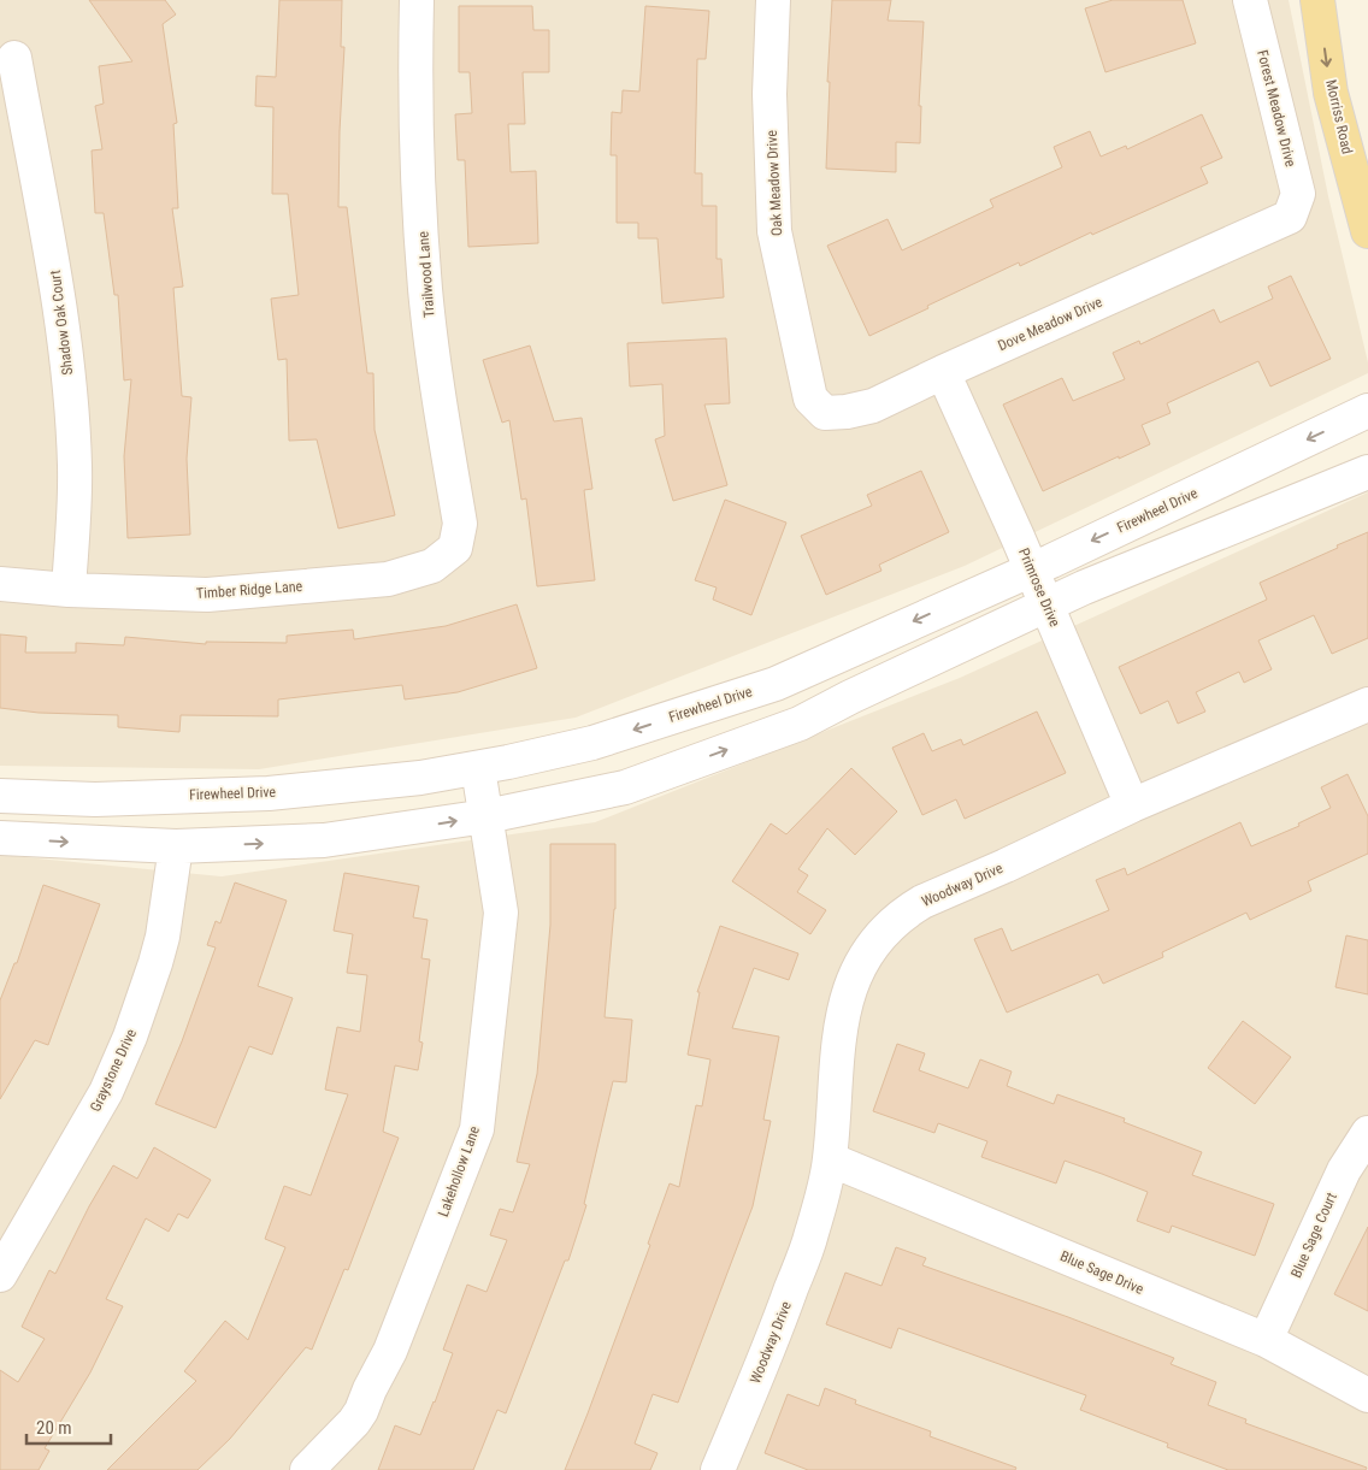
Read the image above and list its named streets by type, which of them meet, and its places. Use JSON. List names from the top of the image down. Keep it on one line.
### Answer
{"streets":{"main road":["Morriss Road"],"street":["Forest Meadow Drive","Oak Meadow Drive","Trailwood Lane","Shadow Oak Court","Dove Meadow Drive","Firewheel Drive","Primrose Drive","Timber Ridge Lane","Woodway Drive","Graystone Drive","Lakehollow Lane","Blue Sage Court","Blue Sage Drive"]},"crossings":[["Forest Meadow Drive","Dove Meadow Drive"],["Oak Meadow Drive","Dove Meadow Drive"],["Trailwood Lane","Timber Ridge Lane"],["Shadow Oak Court","Timber Ridge Lane"],["Dove Meadow Drive","Primrose Drive"],["Firewheel Drive","Primrose Drive"],["Firewheel Drive","Lakehollow Lane"],["Primrose Drive","Woodway Drive"],["Woodway Drive","Blue Sage Drive"],["Blue Sage Court","Blue Sage Drive"]],"one_way":["Morriss Road"],"scale_bar":"20 m"}
